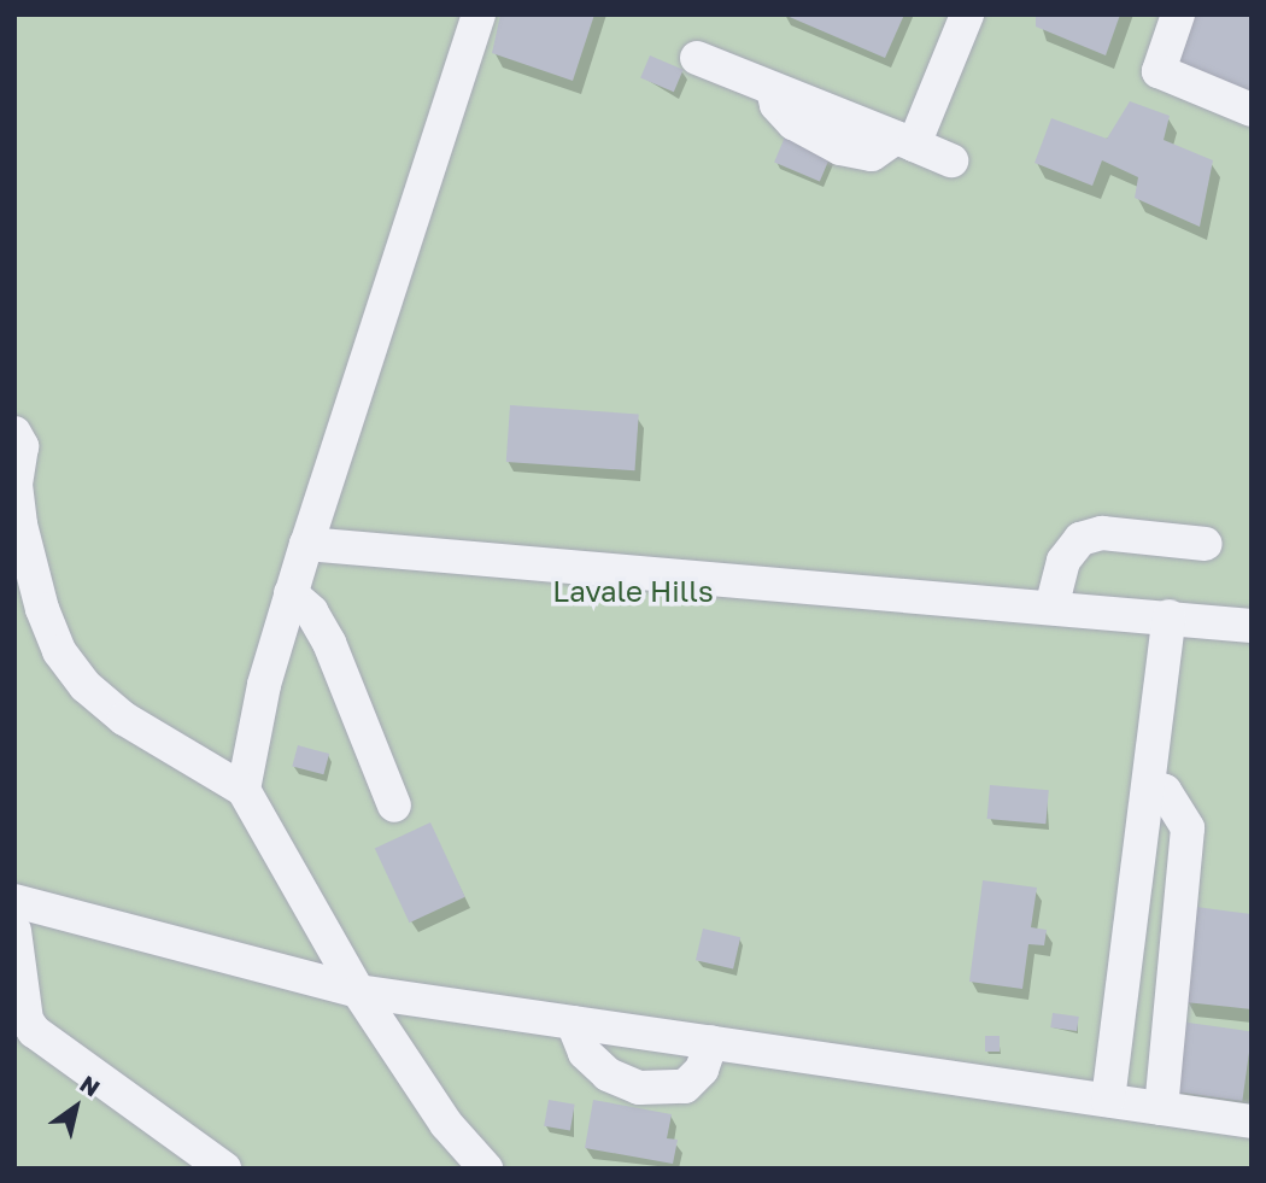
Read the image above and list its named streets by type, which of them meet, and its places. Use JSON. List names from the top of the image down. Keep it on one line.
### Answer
{"parks":["Lavale Hills"],"north":"top right"}
